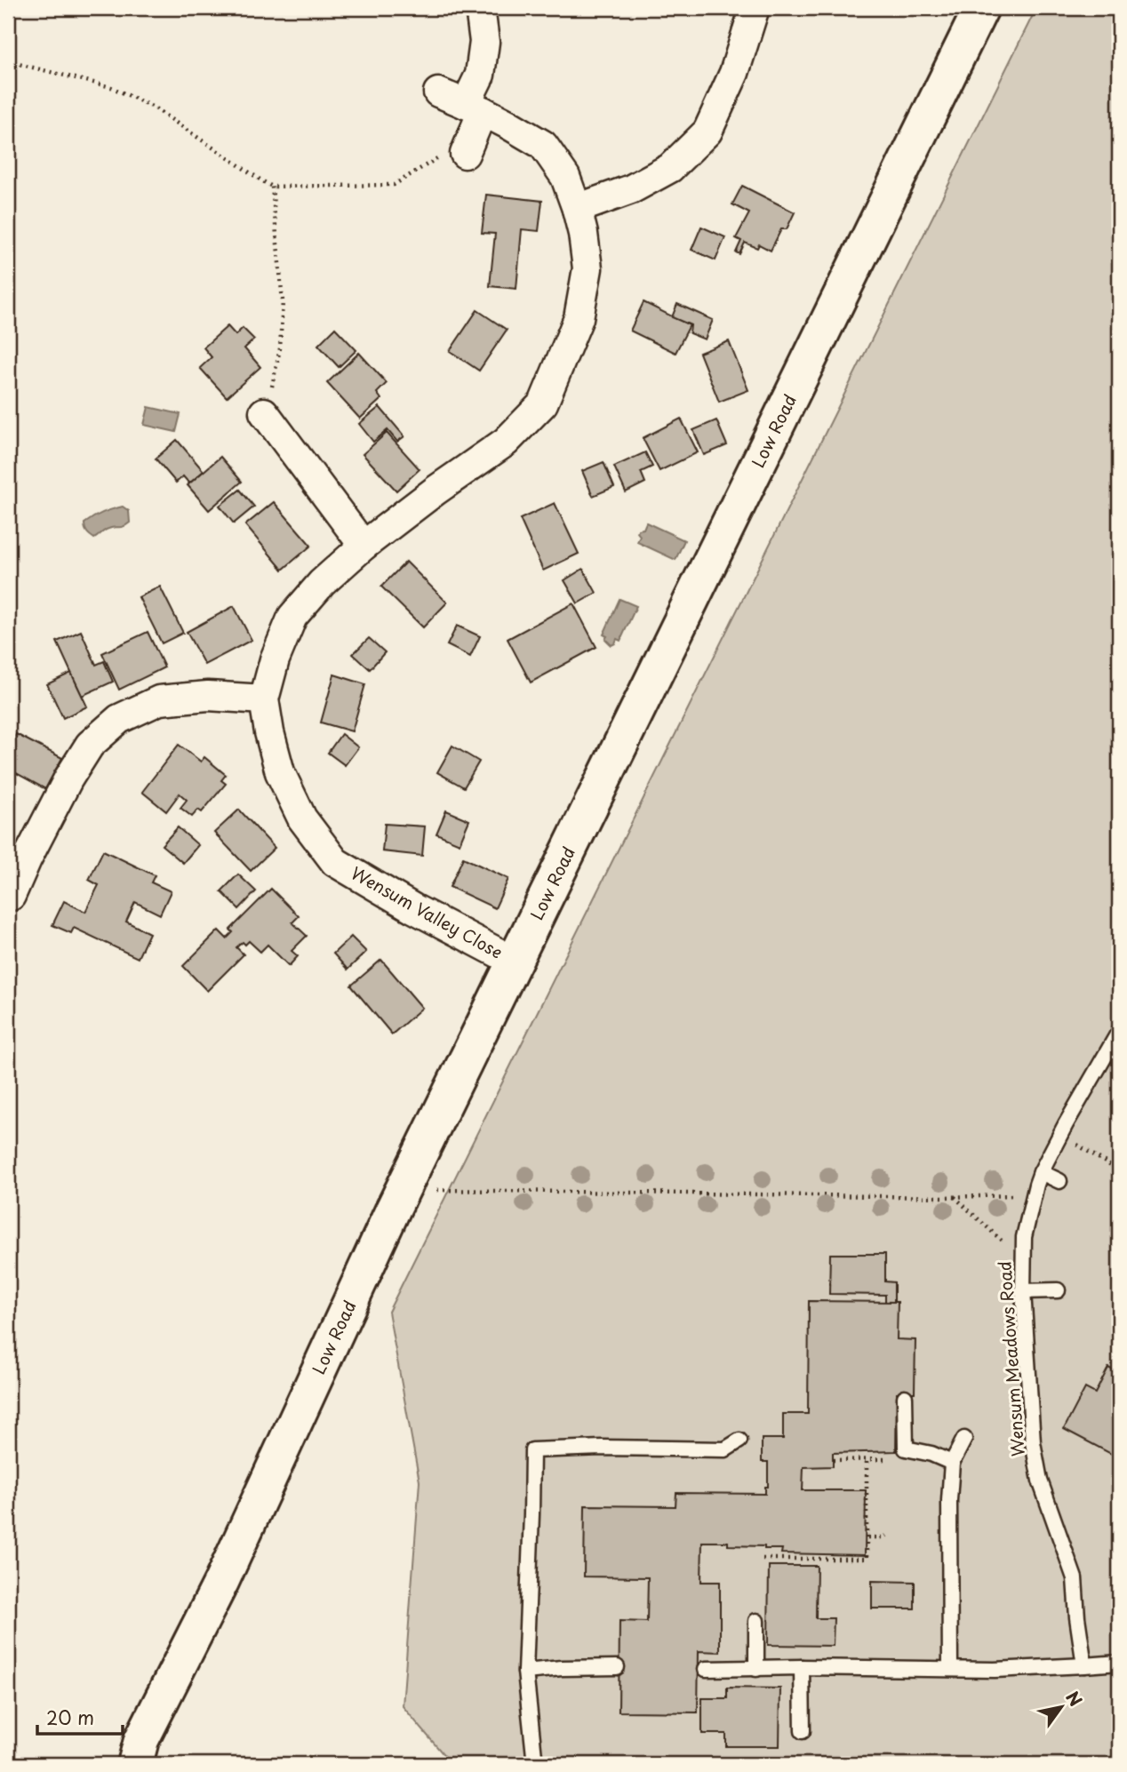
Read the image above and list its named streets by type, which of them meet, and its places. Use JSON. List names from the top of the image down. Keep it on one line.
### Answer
{"streets":{"street":["Low Road","Wensum Valley Close"],"lane":["Wensum Meadows Road"]},"crossings":[["Low Road","Wensum Valley Close"]],"scale_bar":"20 m","north":"top right"}
